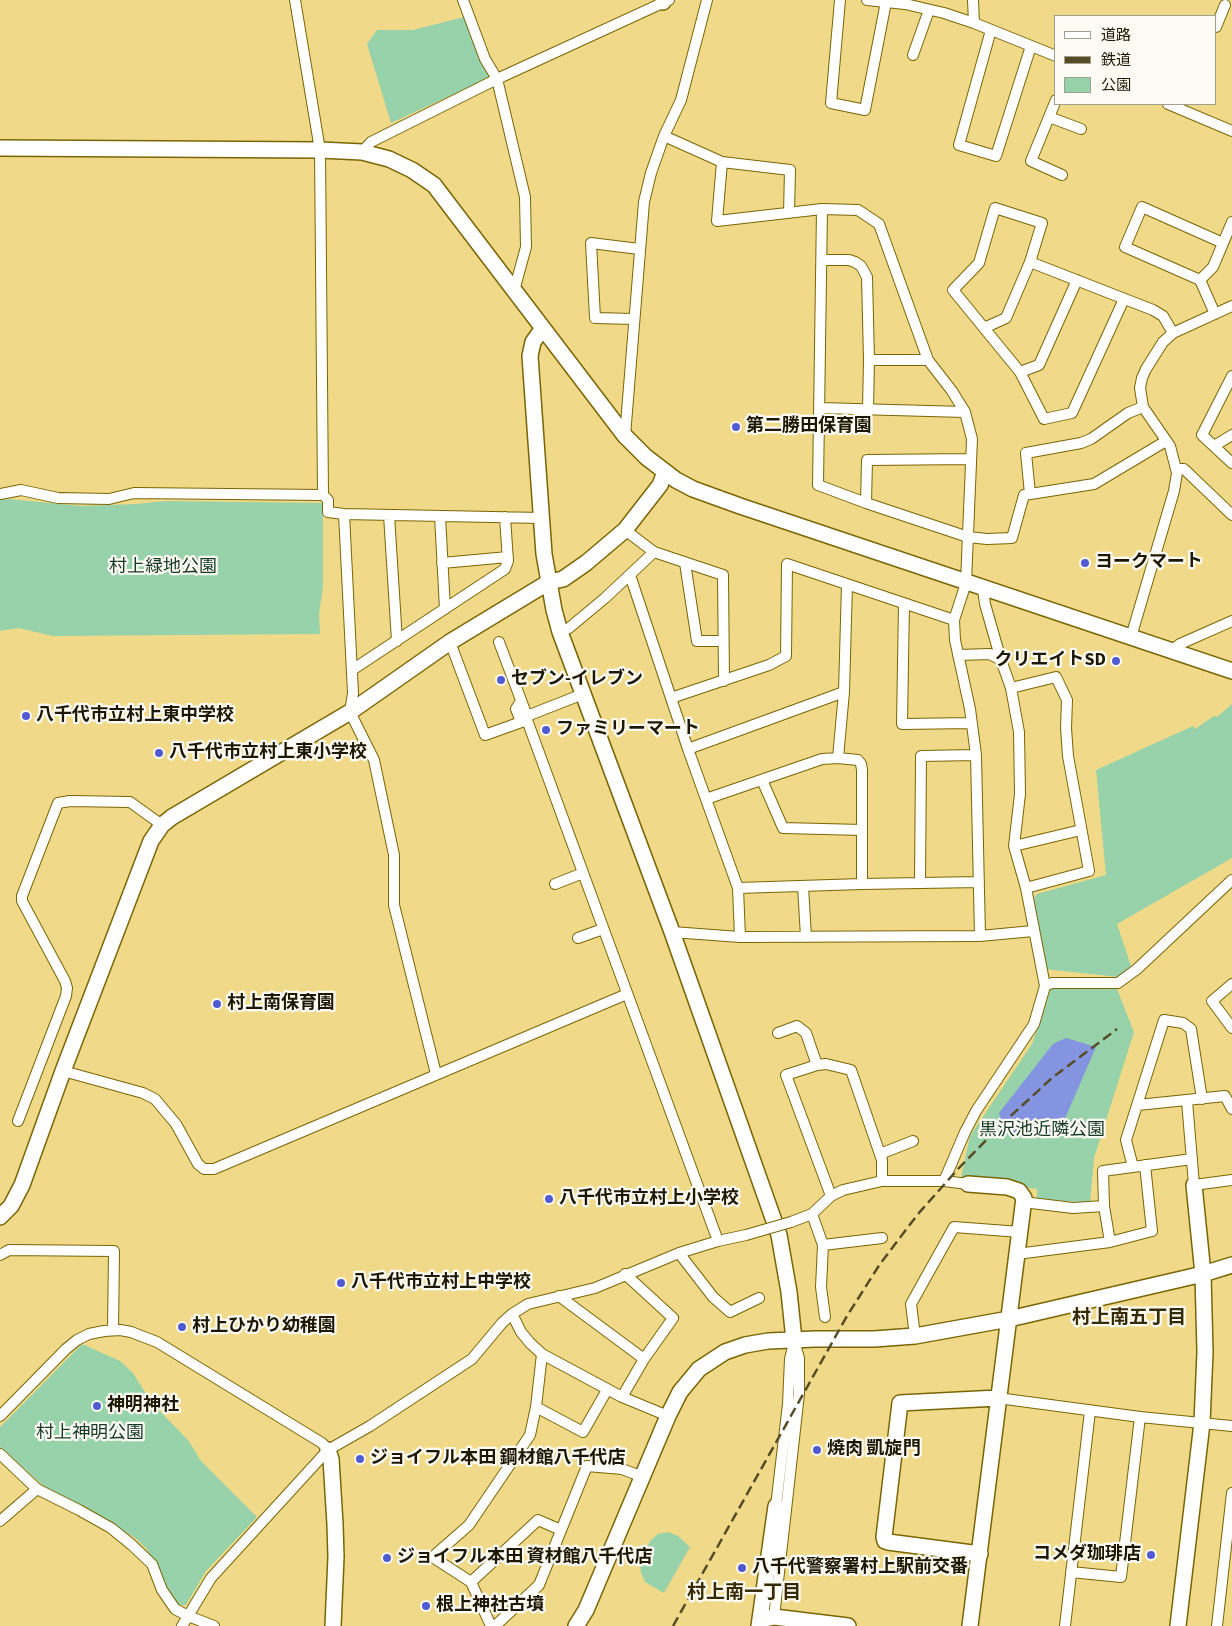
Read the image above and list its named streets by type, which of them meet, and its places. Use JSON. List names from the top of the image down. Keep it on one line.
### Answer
{"districts":["村上南五丁目","村上南一丁目"],"parks":["村上緑地公園","黒沢池近隣公園","村上神明公園"],"places":["第二勝田保育園","ヨークマート","クリエイトSD","セブン-イレブン","八千代市立村上東中学校","ファミリーマート","八千代市立村上東小学校","村上南保育園","八千代市立村上小学校","八千代市立村上中学校","村上ひかり幼稚園","神明神社","焼肉 凱旋門","ジョイフル本田 鋼材館八千代店","コメダ珈琲店","ジョイフル本田 資材館八千代店","八千代警察署村上駅前交番","根上神社古墳"],"legend":["道路","鉄道","公園"]}
